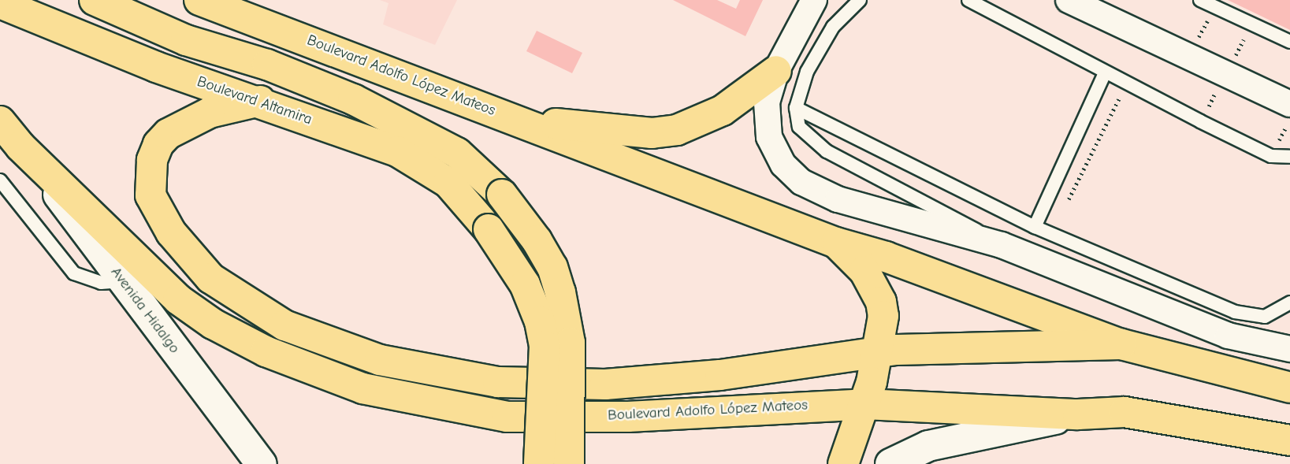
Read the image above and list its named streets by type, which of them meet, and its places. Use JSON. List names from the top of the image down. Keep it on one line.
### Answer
{"streets":{"main road":["Boulevard Adolfo López Mateos","Boulevard Altamira"],"street":["Avenida Hidalgo"]},"crossings":[["Boulevard Adolfo López Mateos","Avenida Hidalgo"]]}
